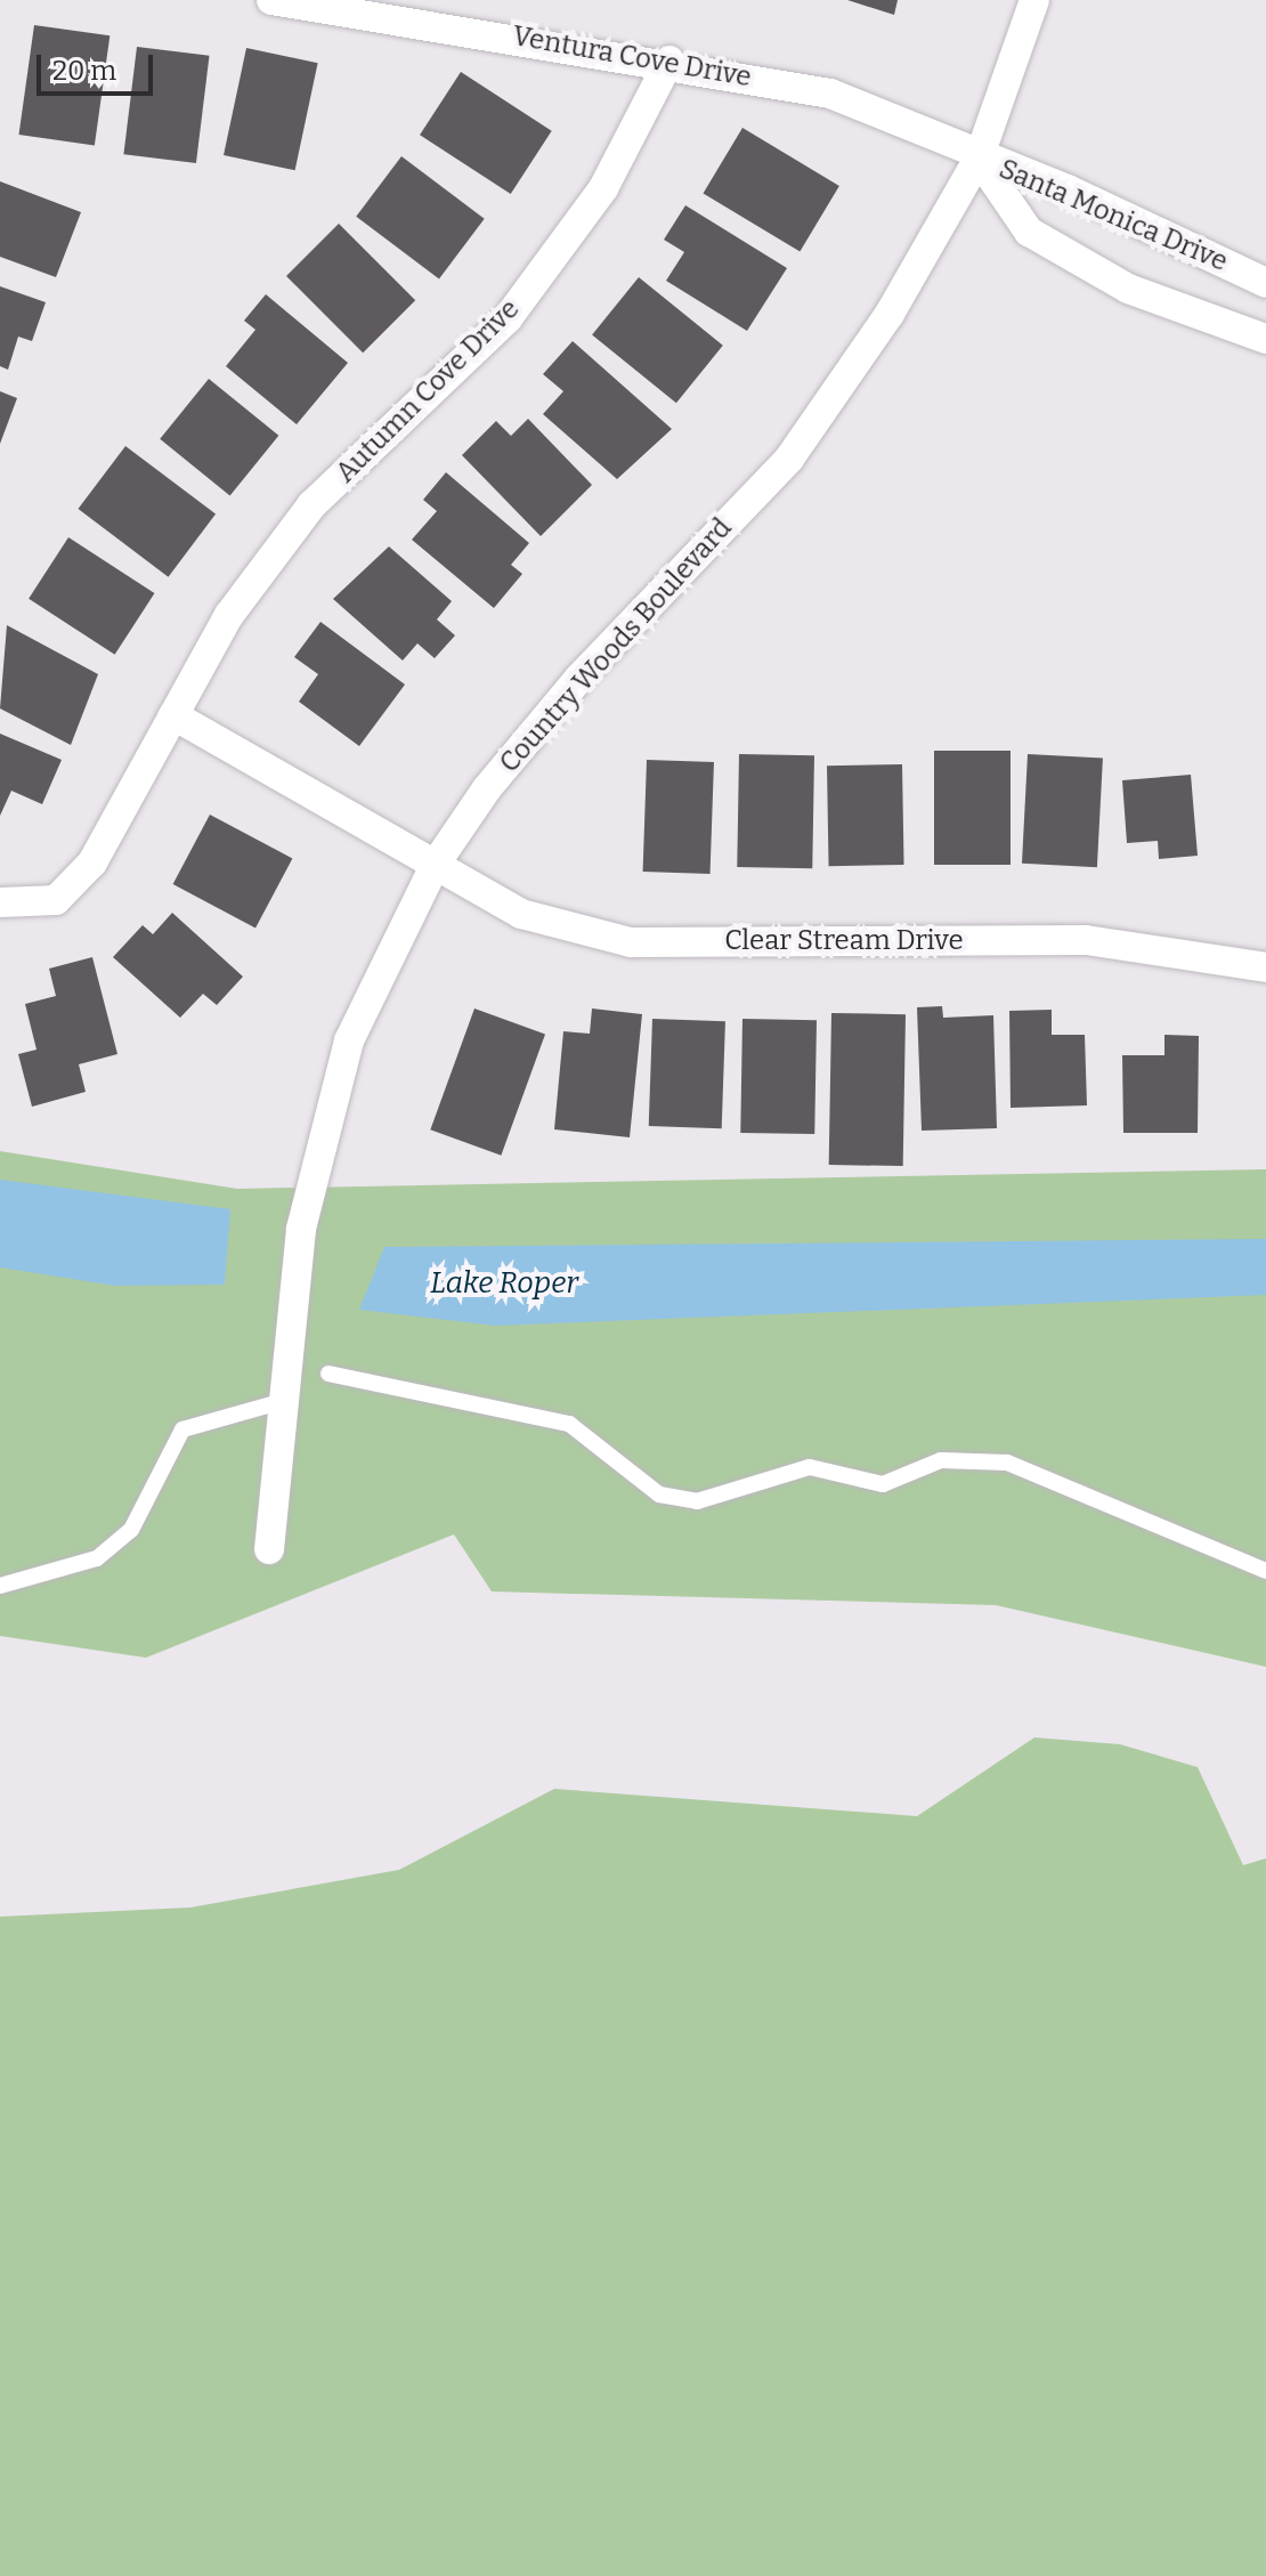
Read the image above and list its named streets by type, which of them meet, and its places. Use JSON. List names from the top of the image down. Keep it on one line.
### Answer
{"streets":{"street":["Ventura Cove Drive","Santa Monica Drive","Autumn Cove Drive","Country Woods Boulevard","Clear Stream Drive"]},"crossings":[["Ventura Cove Drive","Santa Monica Drive"],["Ventura Cove Drive","Autumn Cove Drive"],["Ventura Cove Drive","Country Woods Boulevard"],["Santa Monica Drive","Country Woods Boulevard"],["Country Woods Boulevard","Clear Stream Drive"]],"water":["Lake Roper"],"scale_bar":"20 m"}
